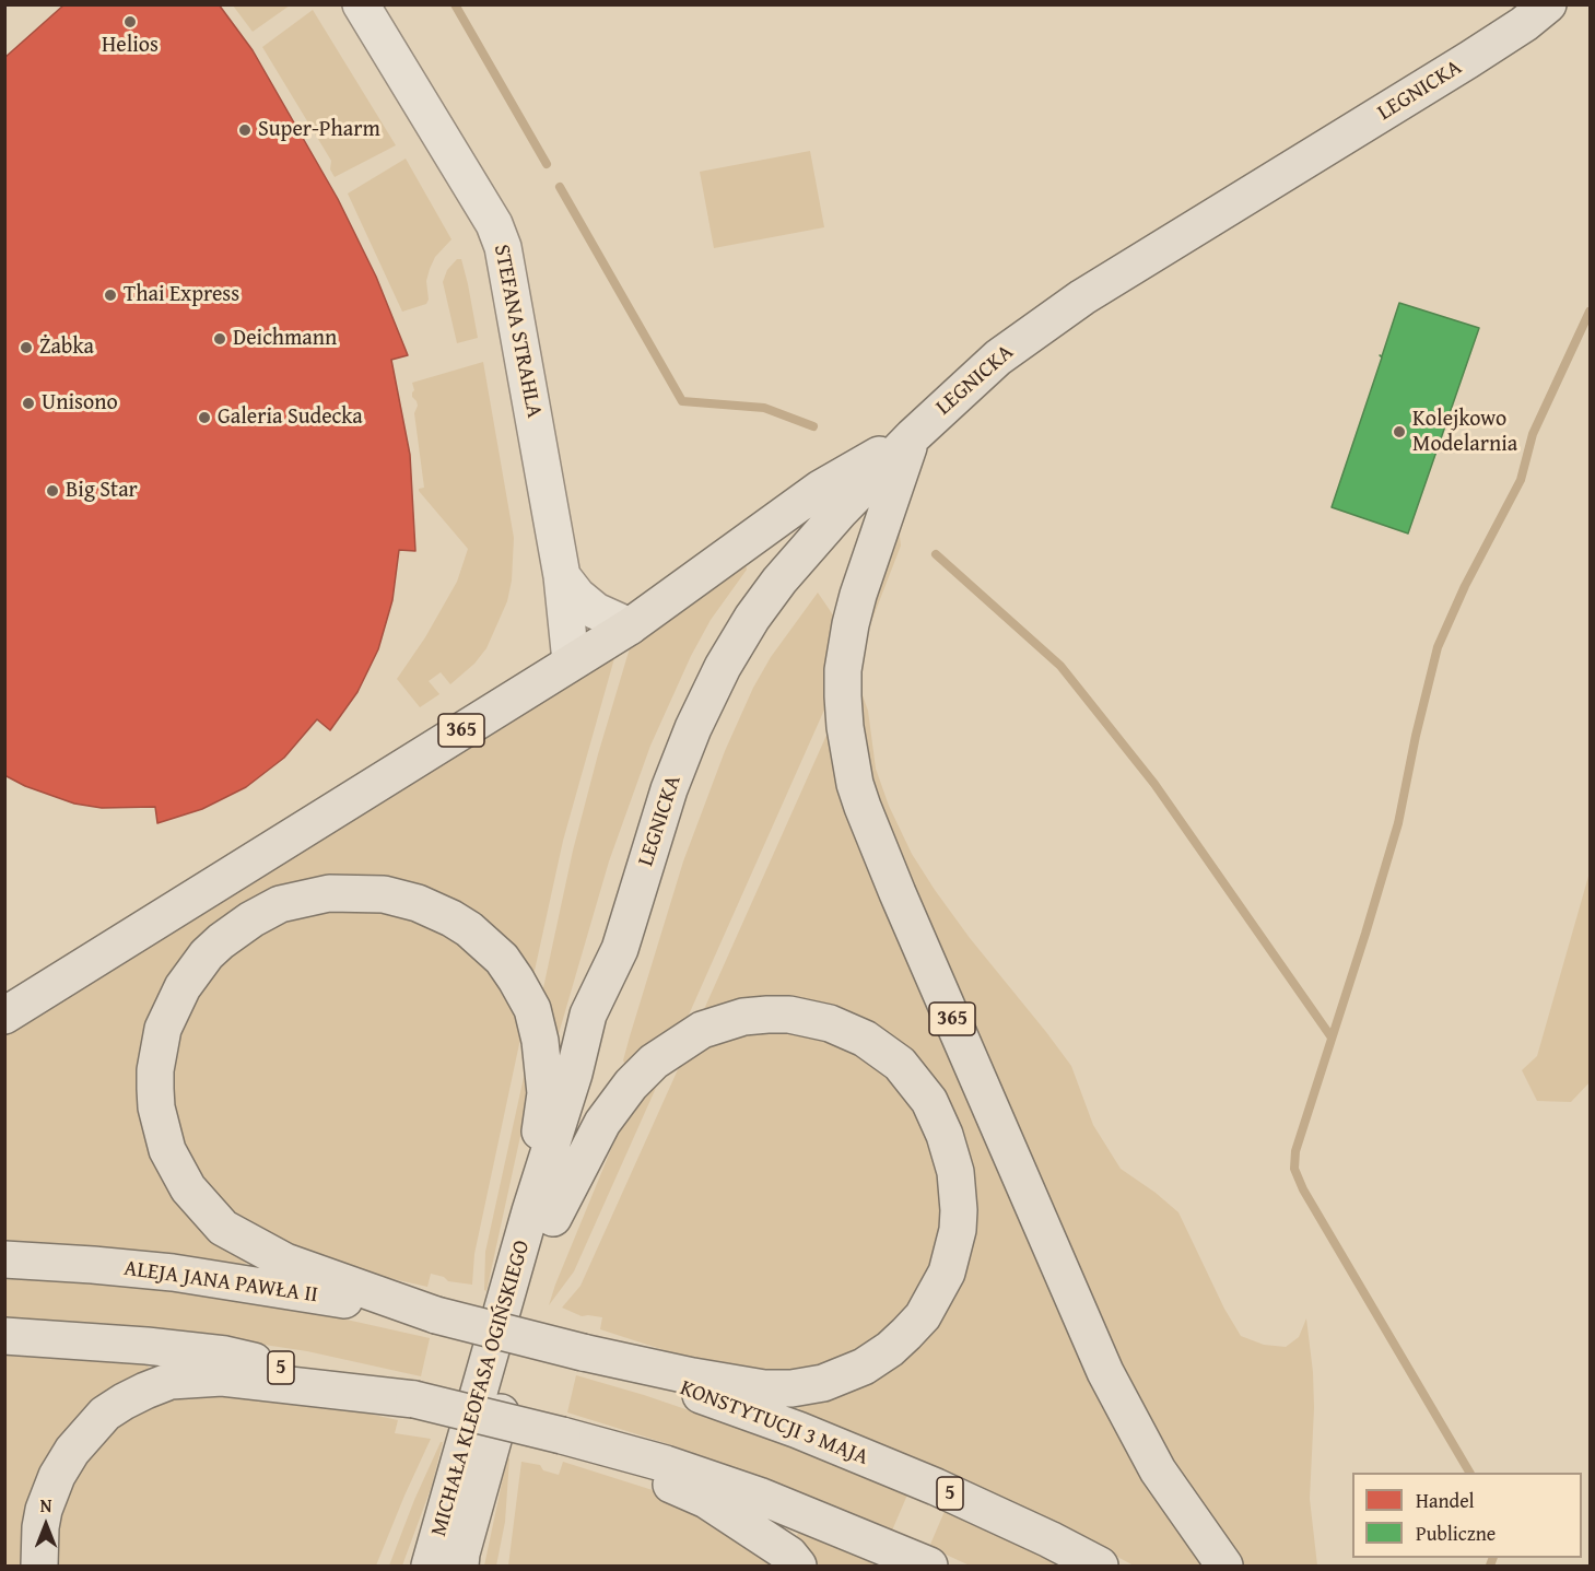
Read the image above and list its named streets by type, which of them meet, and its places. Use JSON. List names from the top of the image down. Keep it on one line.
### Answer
{"streets":{"main road":["LEGNICKA","365","ALEJA JANA PAWŁA II","5","MICHAŁA KLEOFASA OGIŃSKIEGO","KONSTYTUCJI 3 MAJA"],"street":["STEFANA STRAHLA"]},"crossings":[["LEGNICKA","365"],["LEGNICKA","MICHAŁA KLEOFASA OGIŃSKIEGO"],["STEFANA STRAHLA","365"],["ALEJA JANA PAWŁA II","KONSTYTUCJI 3 MAJA"]],"places":["Helios","Super-Pharm","Thai Express","Deichmann","Żabka","Unisono","Galeria Sudecka","Kolejkowo Modelarnia","Big Star"],"legend":["Handel","Publiczne"],"north":"top"}
